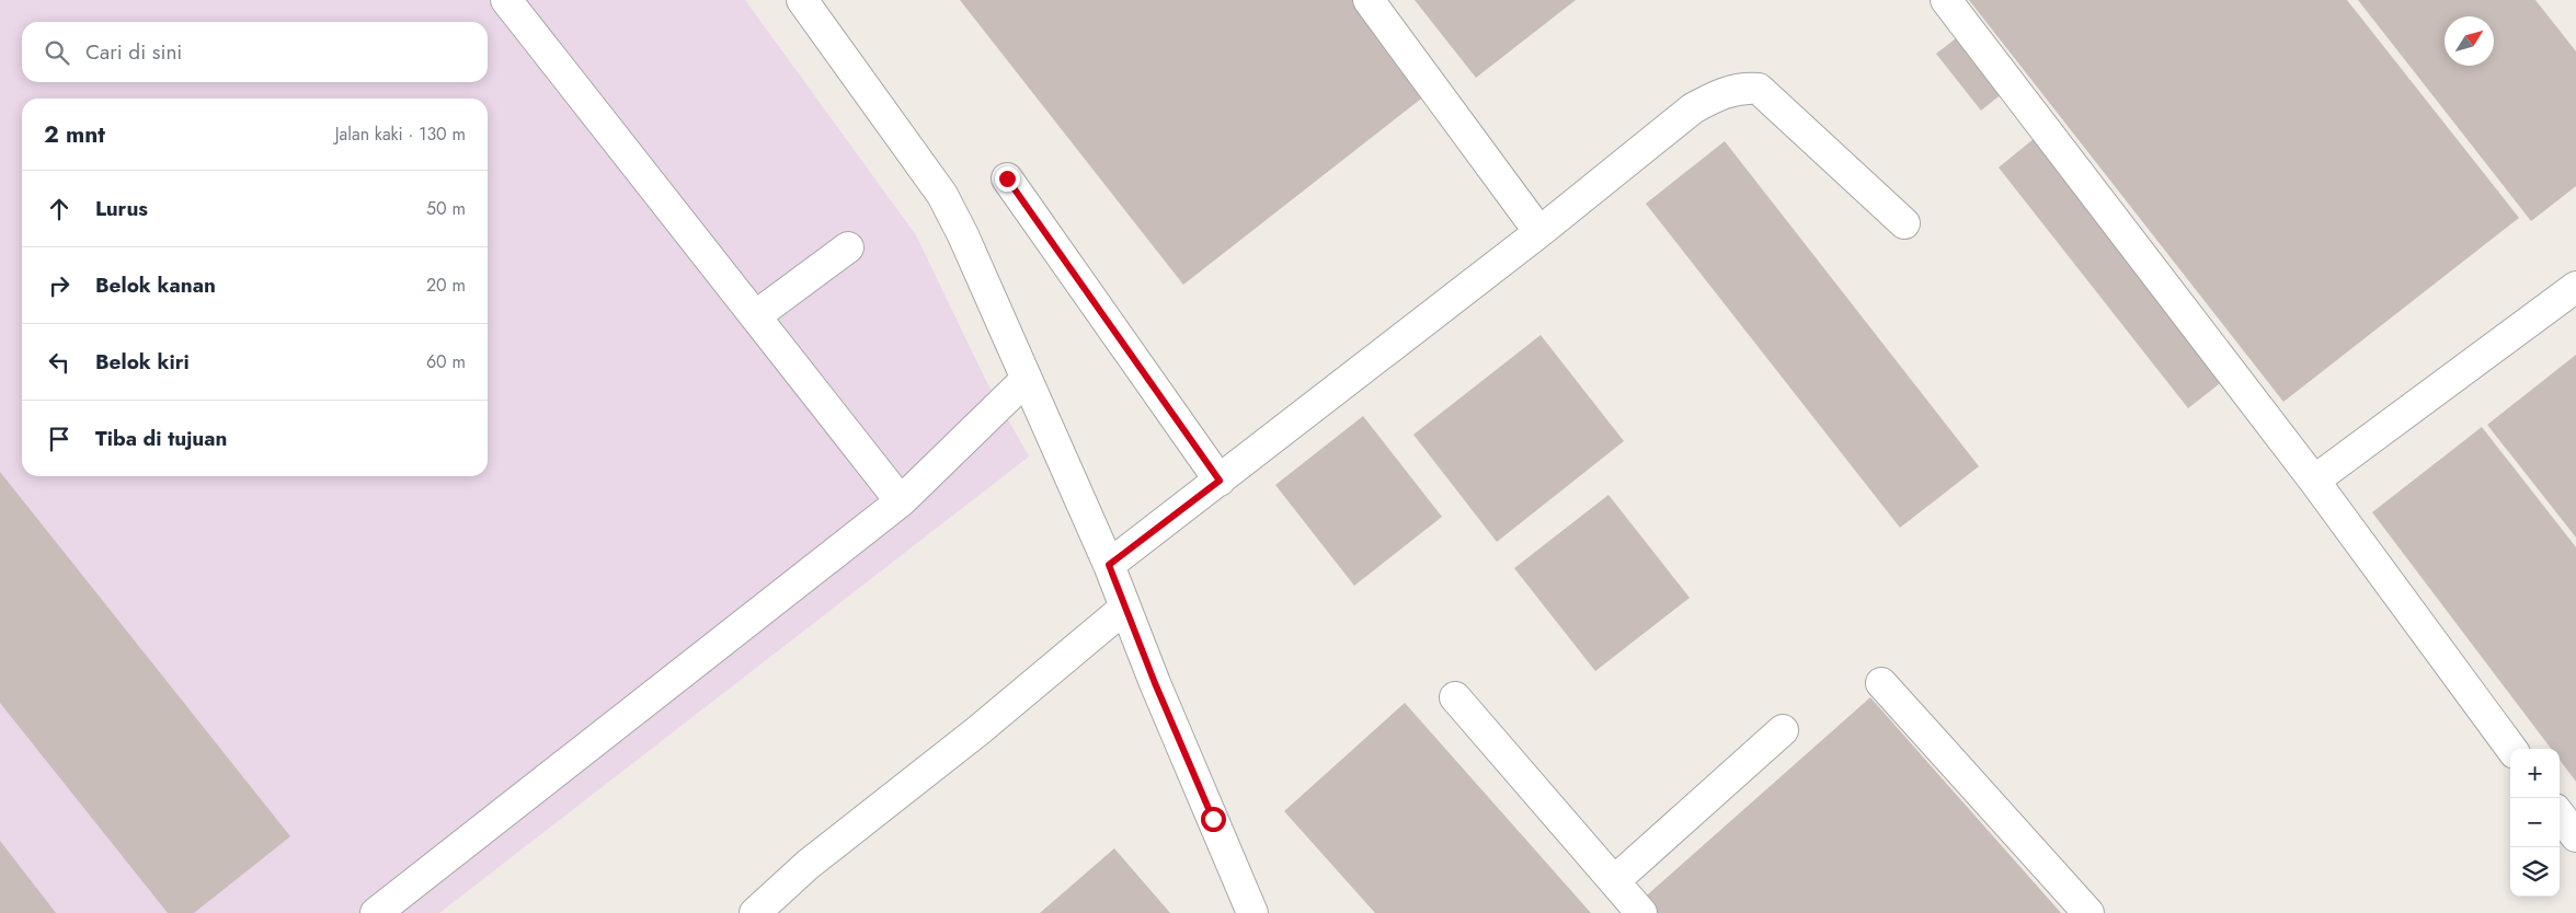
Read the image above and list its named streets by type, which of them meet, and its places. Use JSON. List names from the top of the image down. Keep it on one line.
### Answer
{"north":"top right","page":{"search":"Cari di sini","heading":["2 mnt","Jalan kaki · 130 m"],"list":[["Lurus","50 m"],["Belok kanan","20 m"],["Belok kiri","60 m"],"Tiba di tujuan"],"map_buttons":["+","−"]}}
